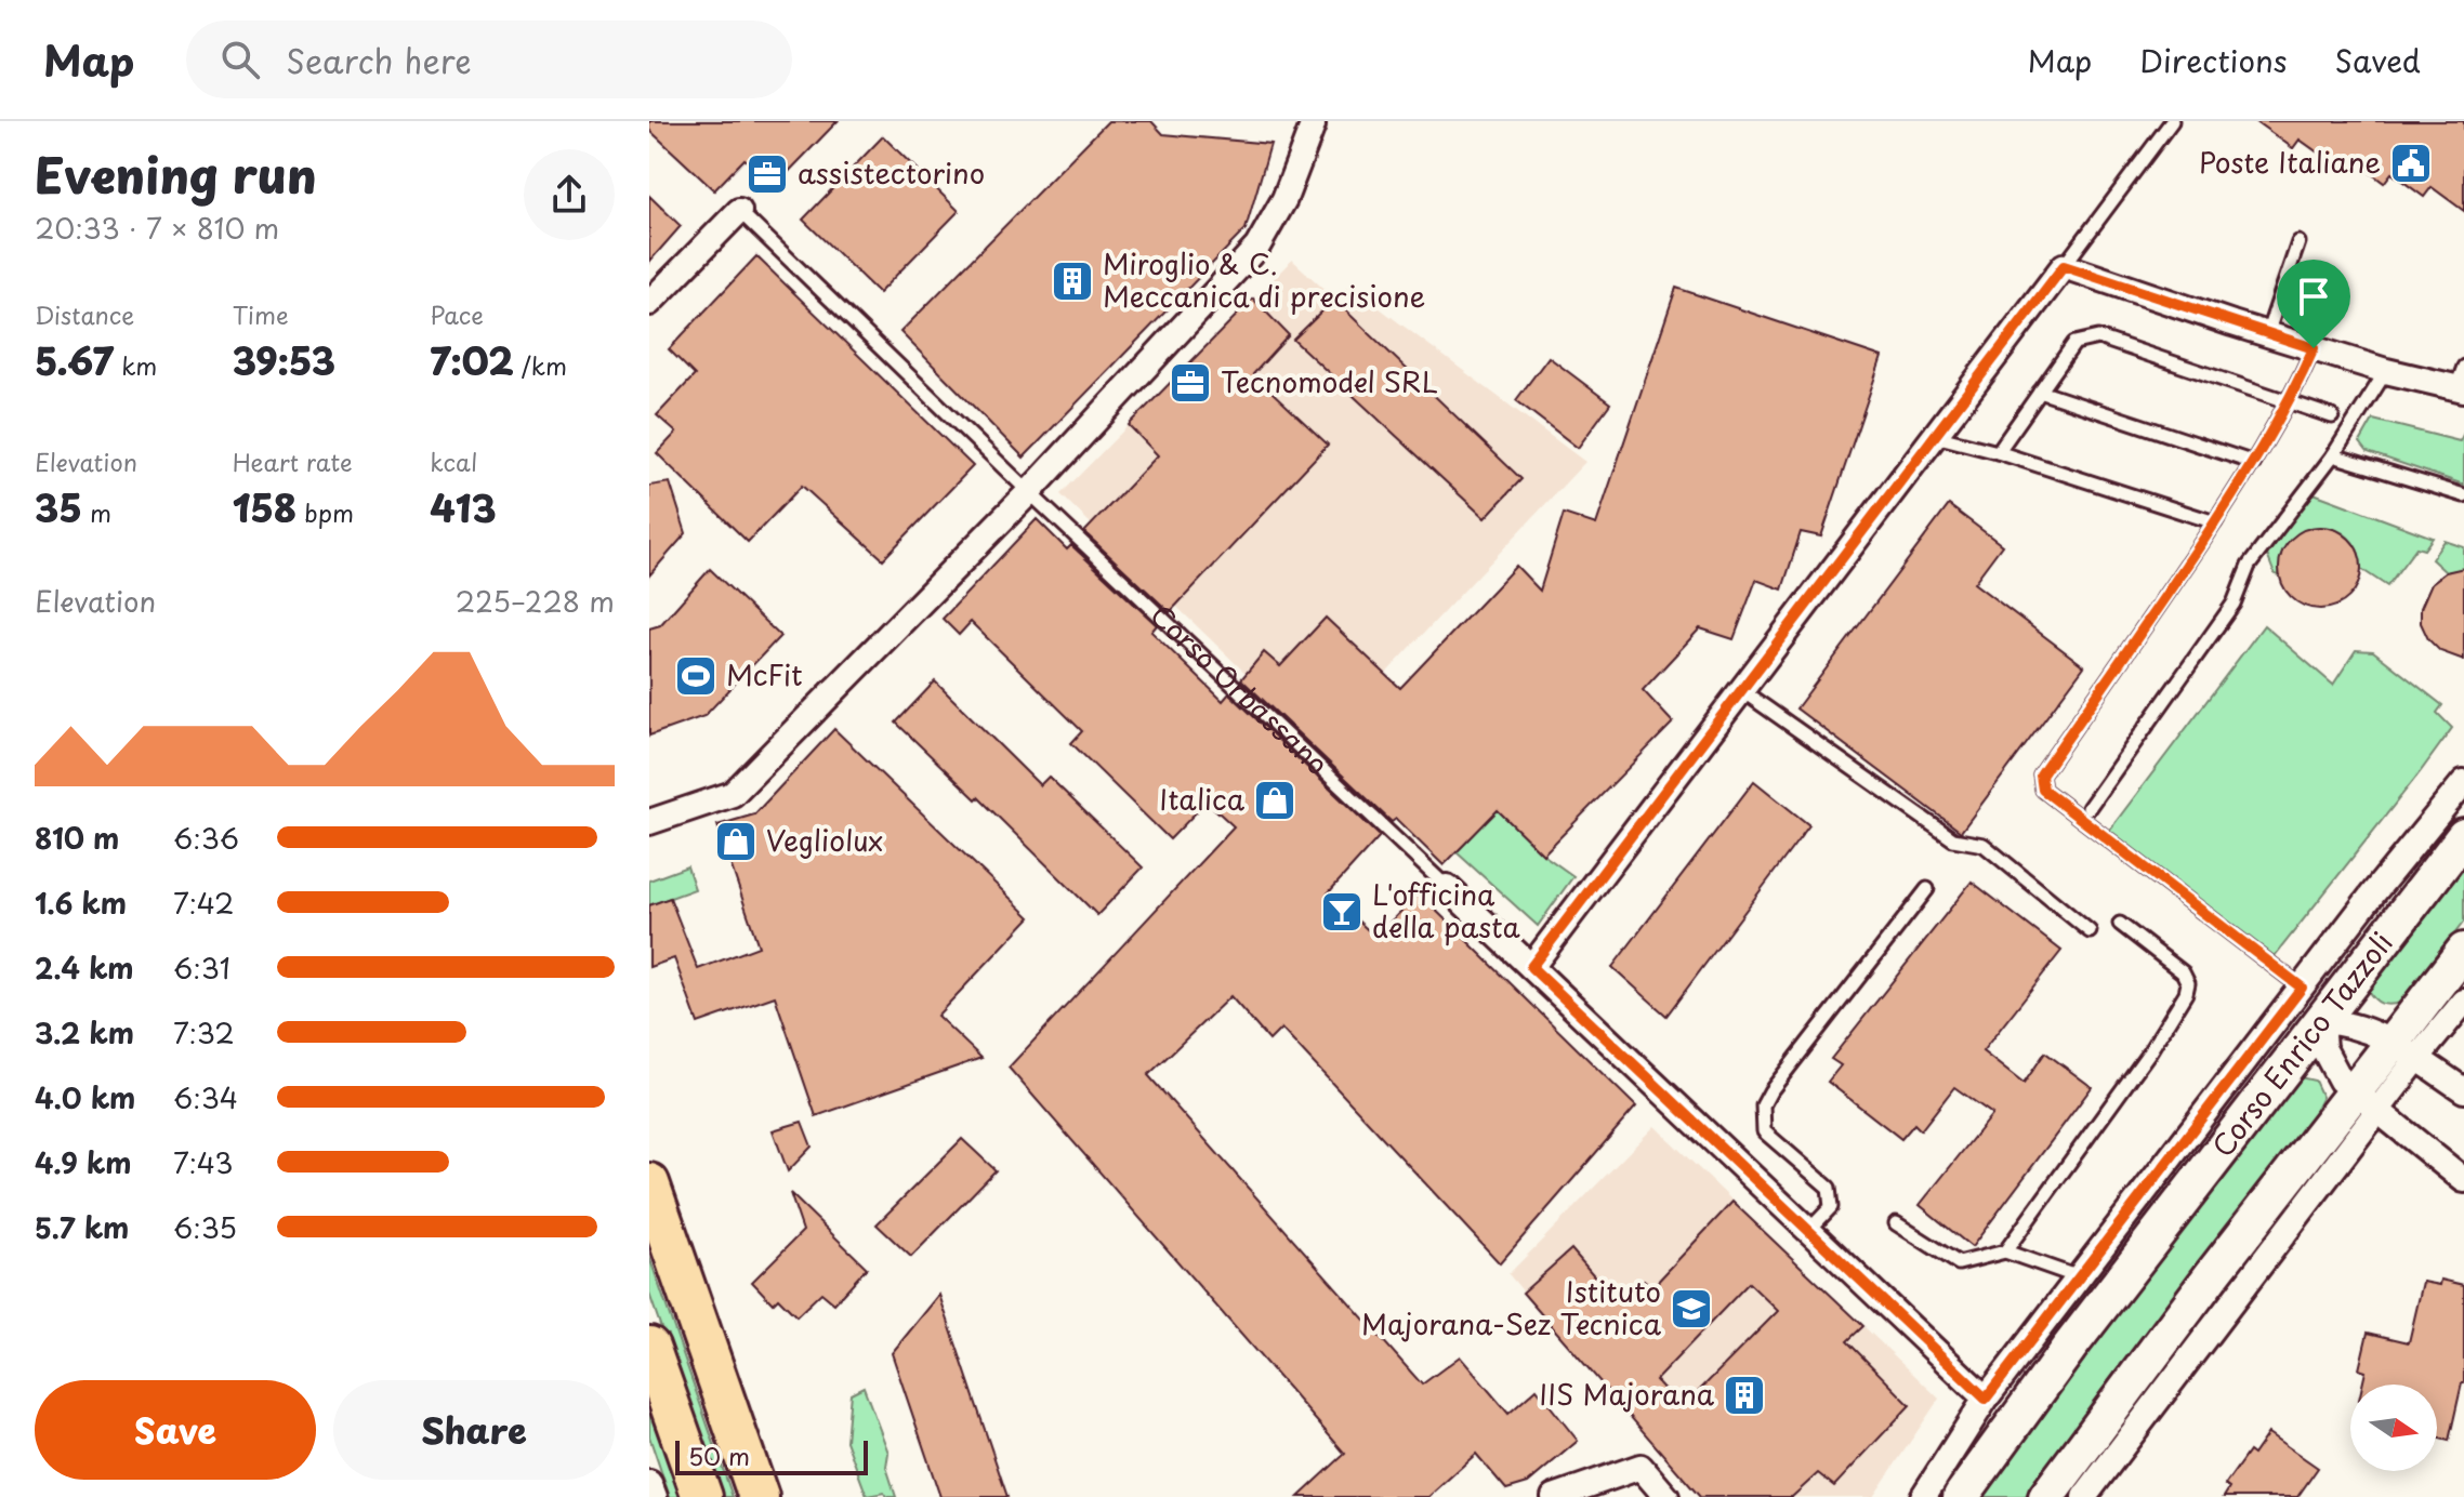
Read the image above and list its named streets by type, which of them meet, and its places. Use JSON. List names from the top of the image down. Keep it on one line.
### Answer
{"streets":{"street":["Corso Orbassano","Corso Enrico Tazzoli"]},"places":{"public building":["Poste Italiane"],"office":["assistectorino","Tecnomodel SRL"],"building":["Miroglio & C. Meccanica di precisione","IIS Majorana"],"sports":["McFit"],"shop":["Italica","Vegliolux"],"bar":["L'officina della pasta"],"school or university":["Istituto Majorana-Sez Tecnica"]},"scale_bar":"50 m","north":"right","page":{"header":"Map","search":"Search here","nav":["Map","Directions","Saved"],"heading":["Evening run","20:33 · 7 × 810 m"],"stats":[["Distance","5.67 km"],["Time","39:53"],["Pace","7:02 /km"],["Elevation","35 m"],["Heart rate","158 bpm"],["kcal","413"]],"chart":["Elevation","225–228 m"],"list":[{"name":"810 m","note":"6:36"},{"name":"1.6 km","note":"7:42"},{"name":"2.4 km","note":"6:31"},{"name":"3.2 km","note":"7:32"},{"name":"4.0 km","note":"6:34"},{"name":"4.9 km","note":"7:43"},{"name":"5.7 km","note":"6:35"}],"buttons":["Save","Share"],"scale":"50 m"}}
